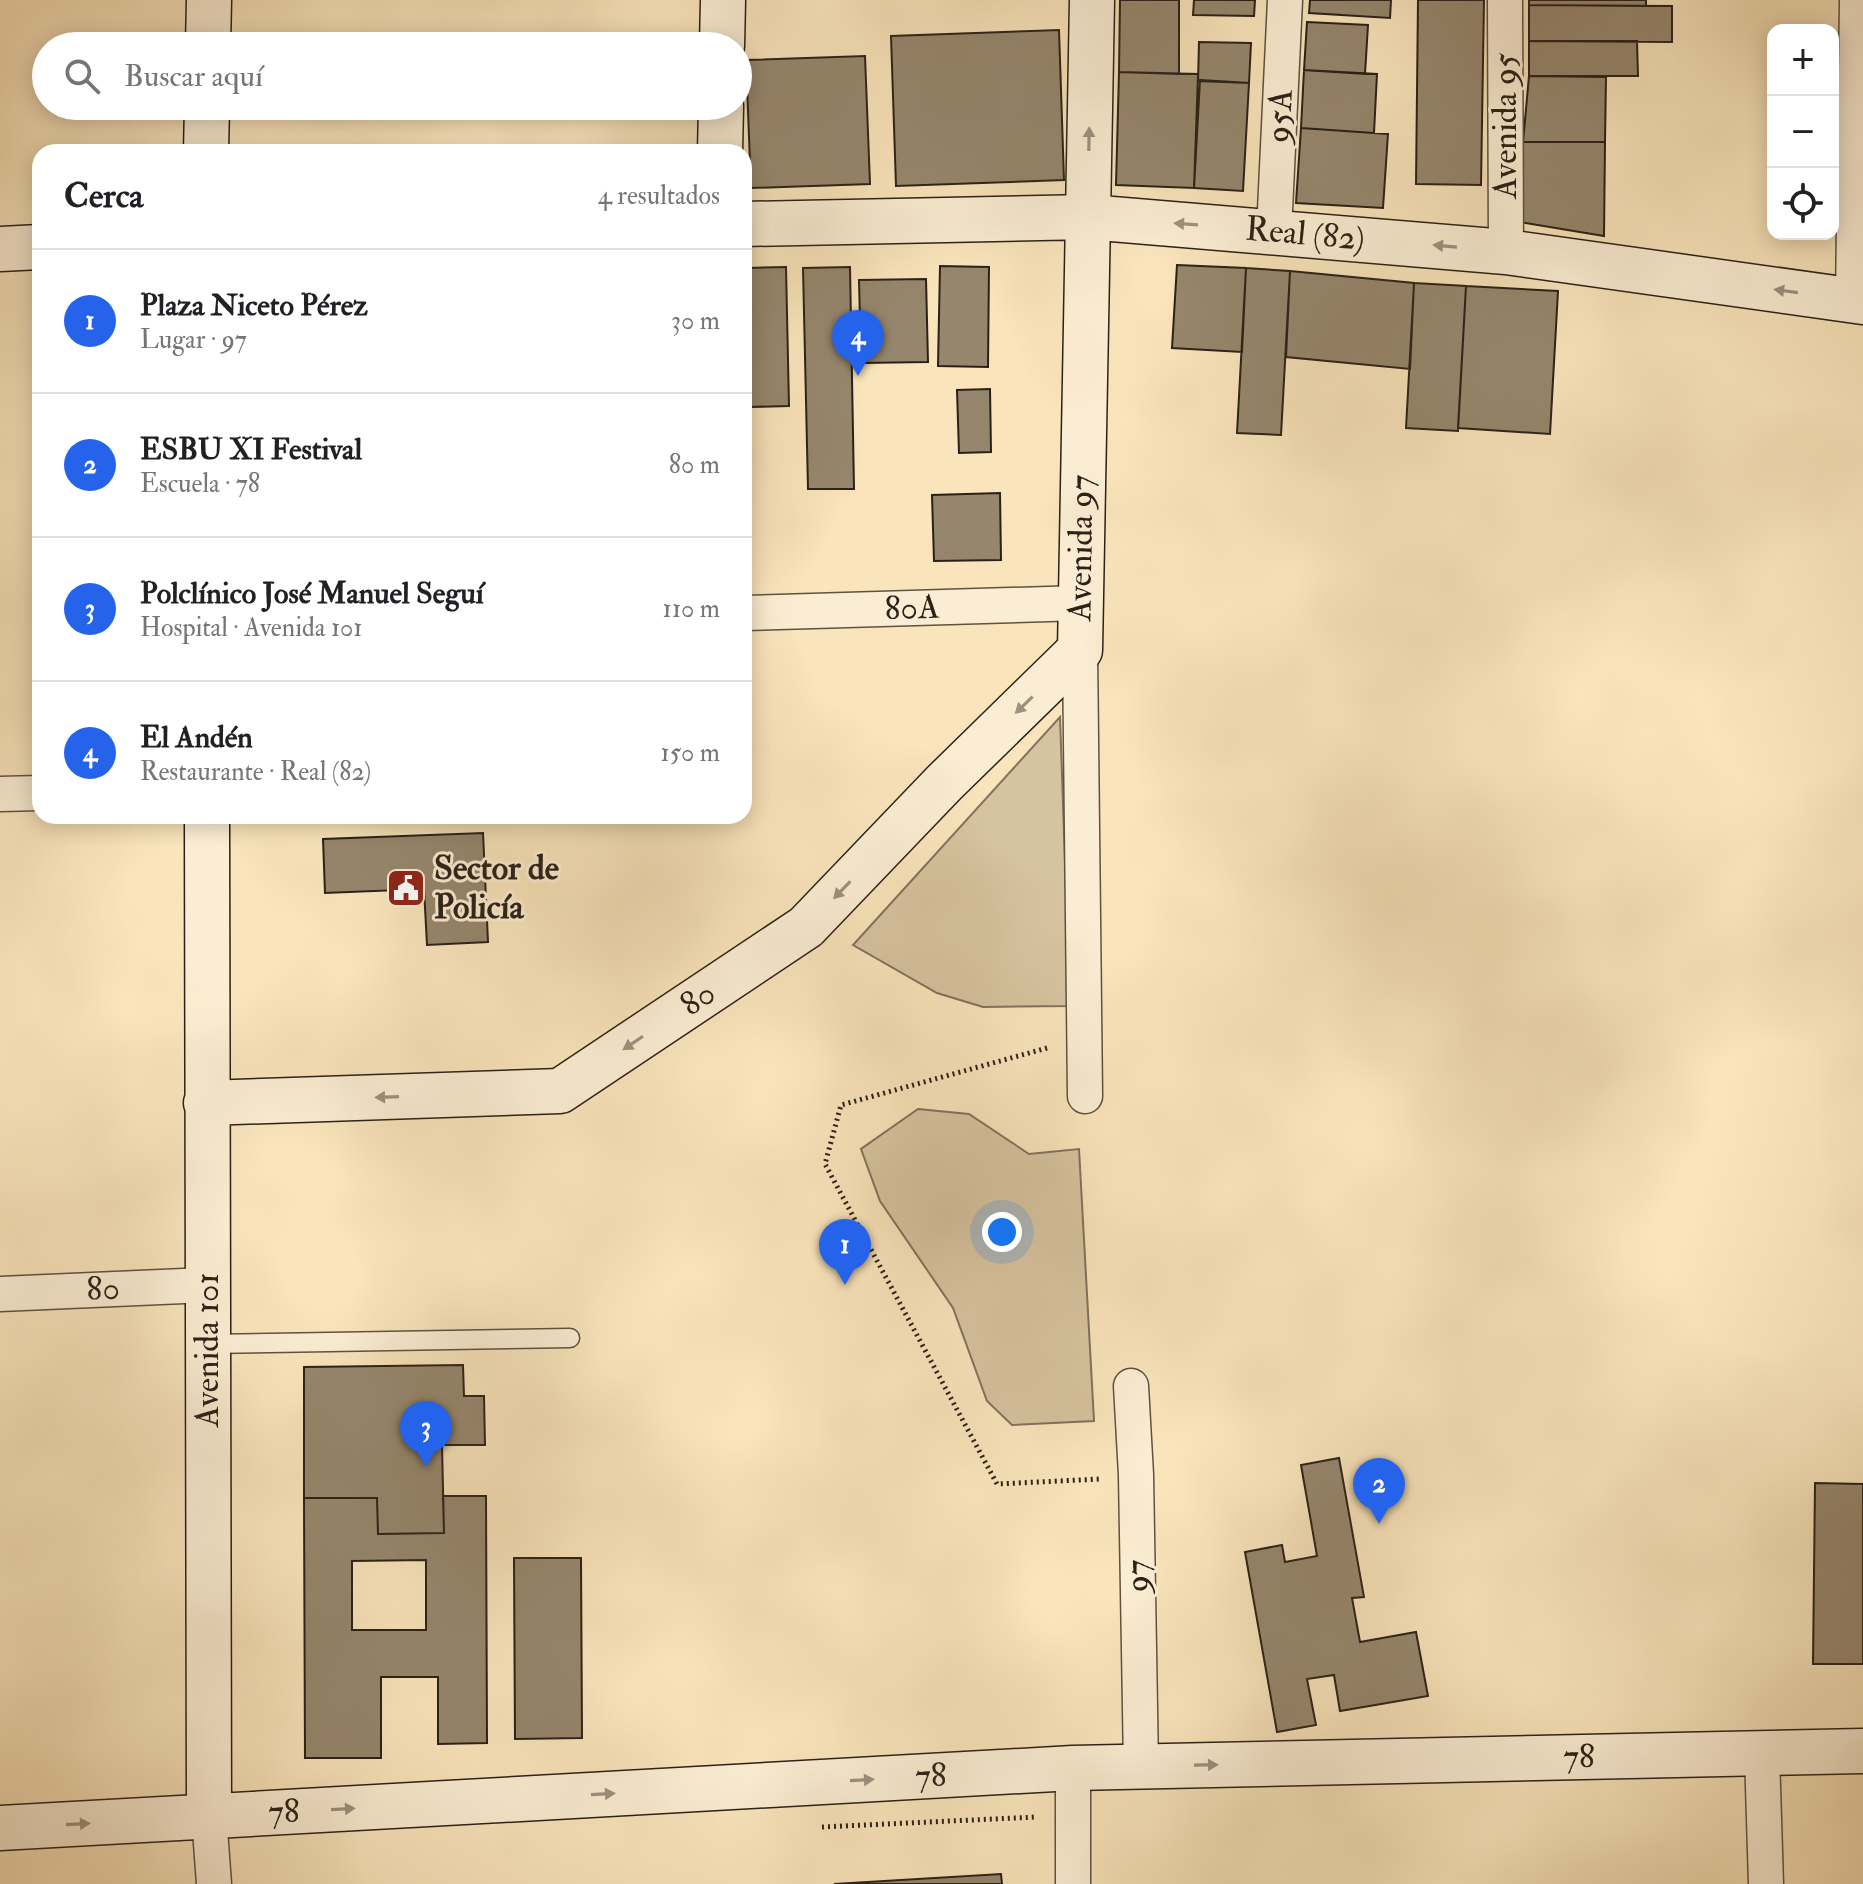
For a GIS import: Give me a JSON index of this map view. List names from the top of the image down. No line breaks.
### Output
{"streets":{"main road":["Real (82)","Avenida 97","80","Avenida 101","78"],"street":["95A","Avenida 95","80A","97"]},"crossings":[["95A","Real (82)"],["Avenida 95","Real (82)"],["Real (82)","Avenida 97"],["Avenida 97","80A"],["Avenida 97","80"],["80","Avenida 101"],["Avenida 101","78"],["97","78"]],"one_way":["Real (82)","80","78"],"places":{"public building":["Sector de Policía"]},"page":{"map_buttons":["+","−"],"search":"Buscar aquí","heading":["Cerca","4 resultados"],"list":[{"mark":"1","name":"Plaza Niceto Pérez","note":"Lugar · 97","value":"30 m"},{"mark":"2","name":"ESBU XI Festival","note":"Escuela · 78","value":"80 m"},{"mark":"3","name":"Polclínico José Manuel Seguí","note":"Hospital · Avenida 101","value":"110 m"},{"mark":"4","name":"El Andén","note":"Restaurante · Real (82)","value":"150 m"}],"pins":["4","1","3","2"]}}
